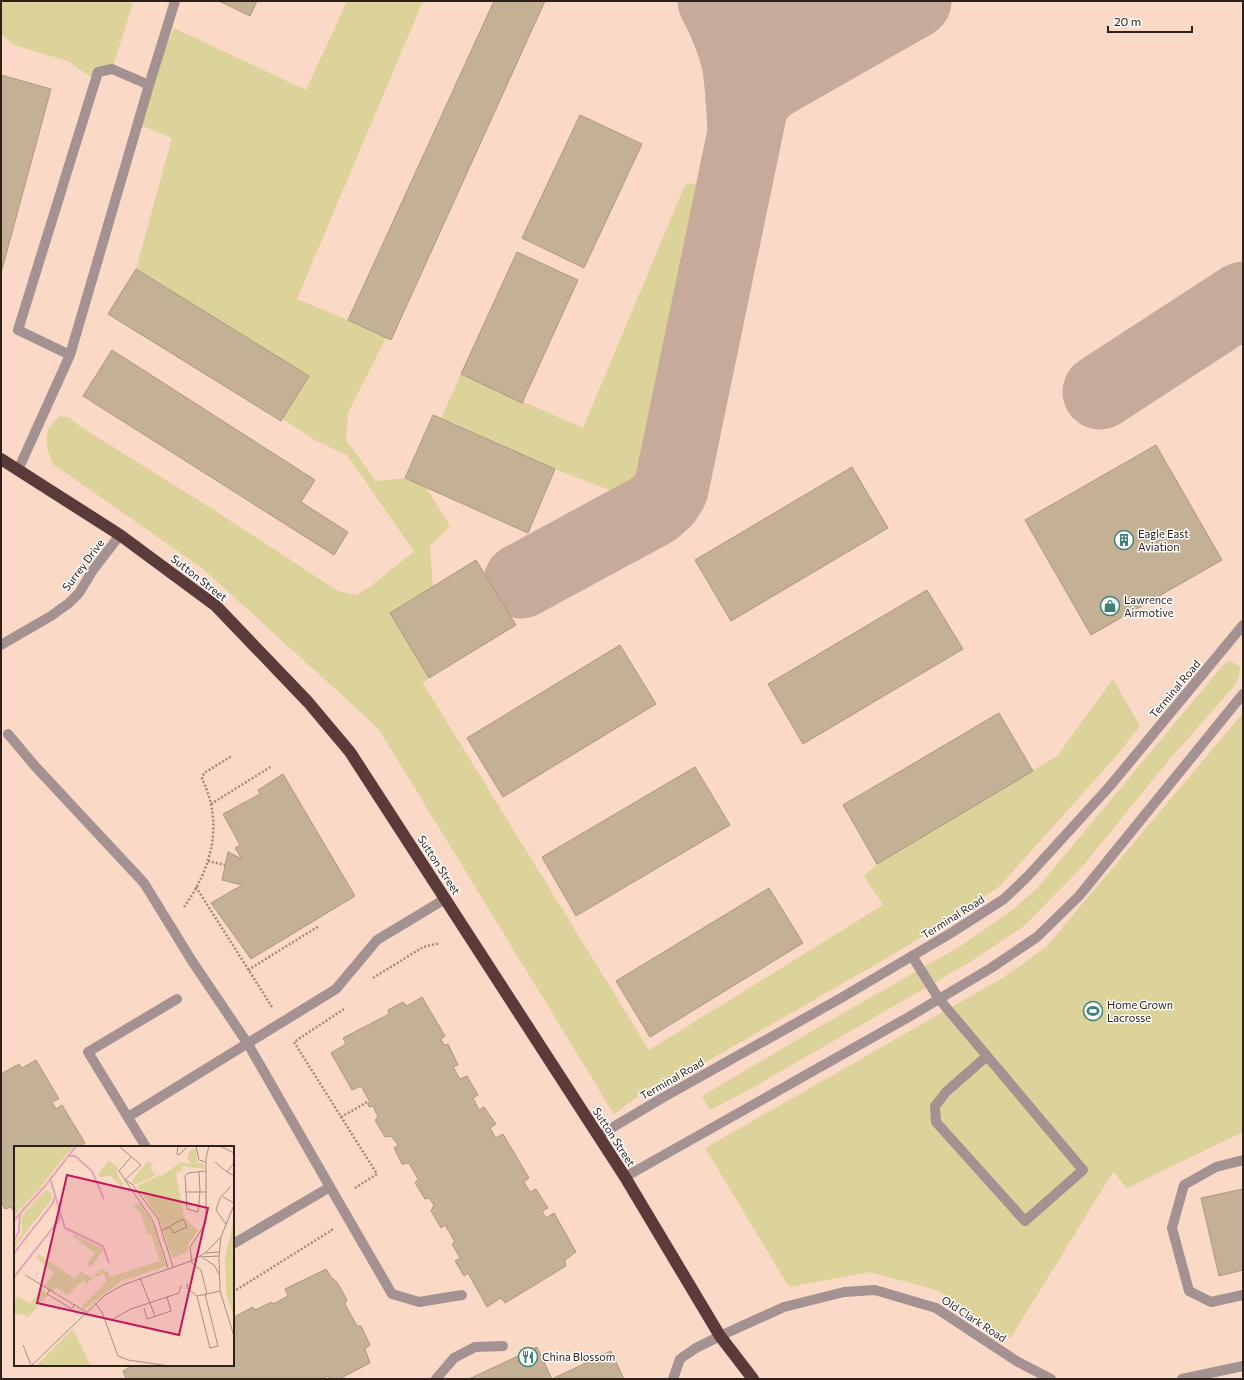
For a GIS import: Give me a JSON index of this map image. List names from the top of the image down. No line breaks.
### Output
{"streets":{"highway":["Sutton Street"],"street":["Surrey Drive","Terminal Road","Old Clark Road"]},"crossings":[["Surrey Drive","Sutton Street"],["Sutton Street","Terminal Road"],["Sutton Street","Old Clark Road"]],"places":{"building":["Eagle East Aviation"],"shop":["Lawrence Airmotive"],"sports":["Home Grown Lacrosse"],"restaurant":["China Blossom"]},"scale_bar":"20 m"}
